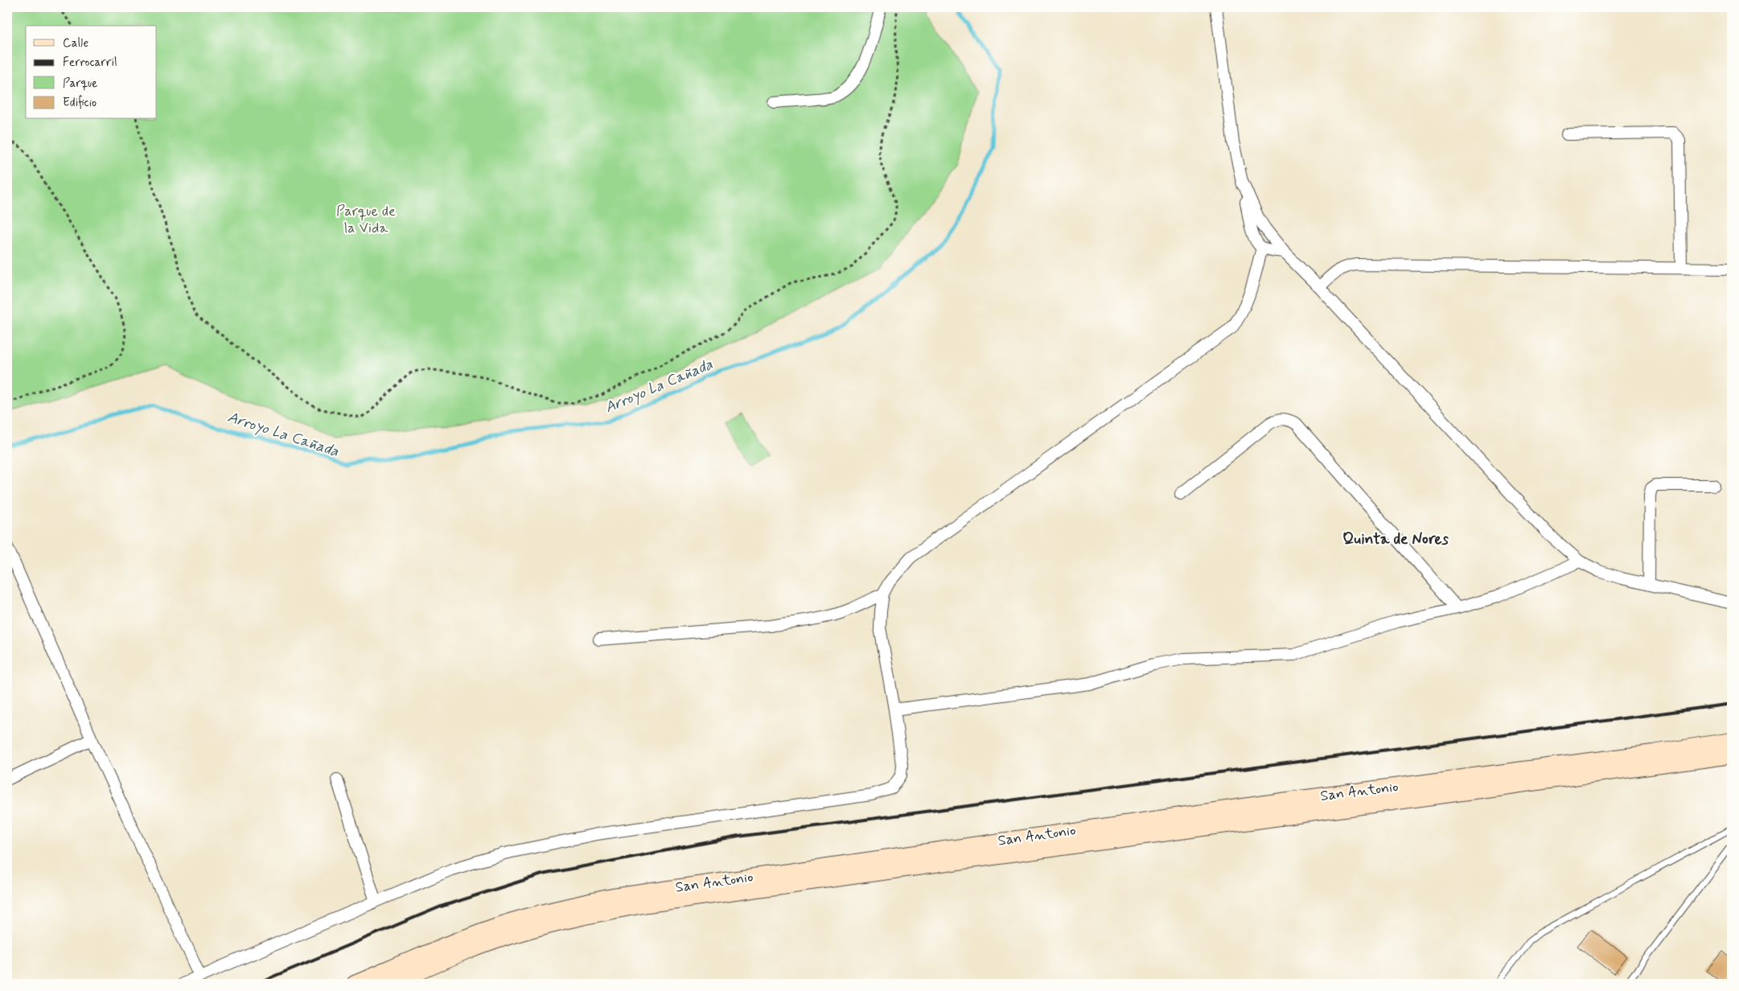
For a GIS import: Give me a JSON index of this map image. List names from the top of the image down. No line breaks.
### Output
{"streets":{"main road":["San Antonio"]},"districts":["Quinta de Nores"],"water":["Arroyo La Cañada"],"parks":["Parque de la Vida"],"legend":["Calle","Ferrocarril","Parque","Edificio"]}
